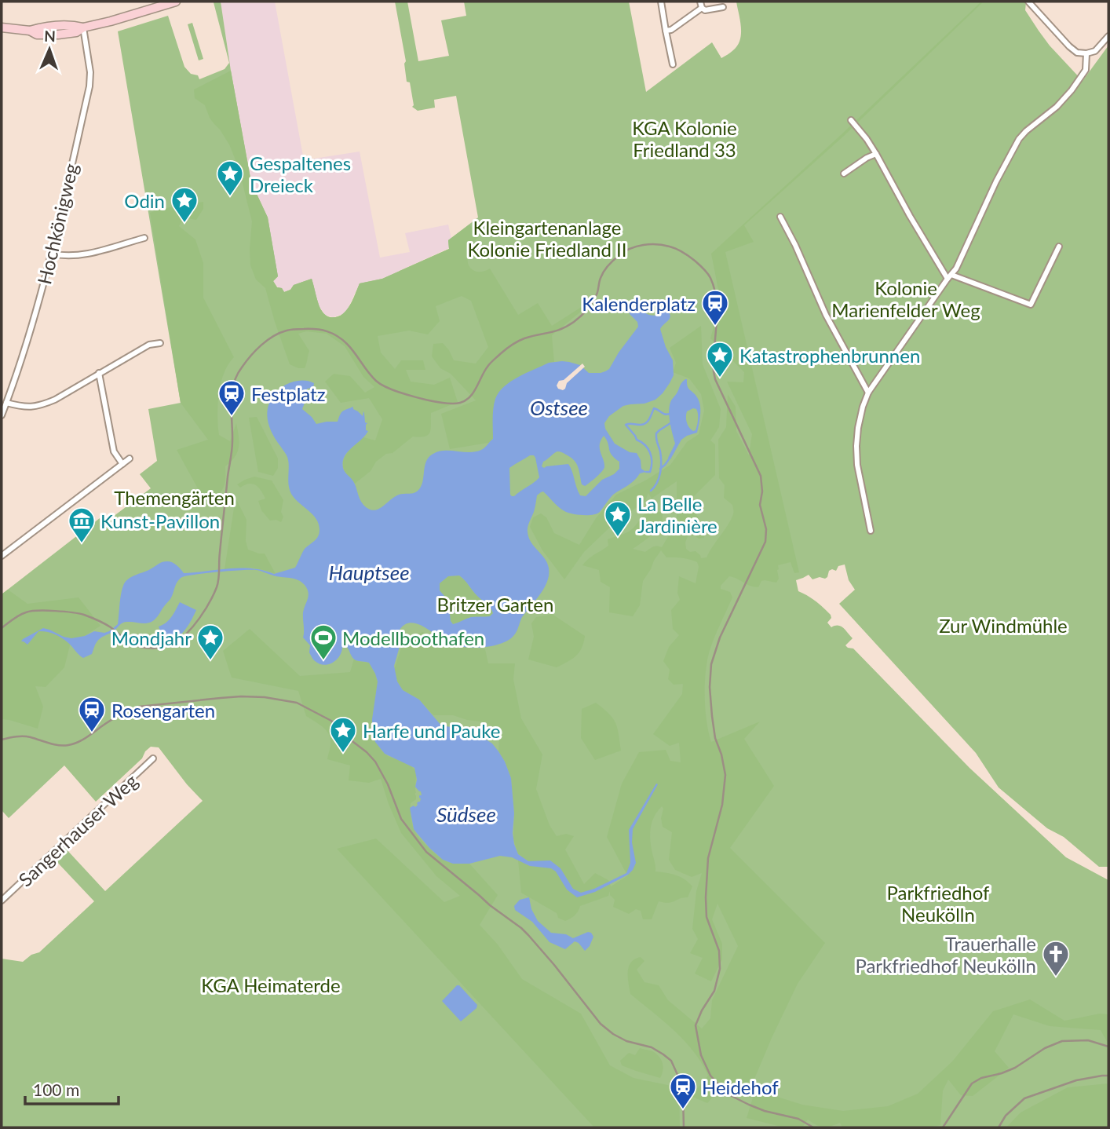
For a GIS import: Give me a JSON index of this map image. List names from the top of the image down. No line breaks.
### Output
{"streets":{"street":["Hochkönigweg","Sangerhauser Weg"]},"water":["Ostsee","Hauptsee","Südsee"],"parks":["KGA Kolonie Friedland 33","Kleingartenanlage Kolonie Friedland II","Kolonie Marienfelder Weg","Themengärten","Britzer Garten","Zur Windmühle","Parkfriedhof Neukölln","KGA Heimaterde"],"places":{"place":["Gespaltenes Dreieck","Odin","Katastrophenbrunnen","La Belle Jardinière","Mondjahr","Harfe und Pauke"],"station":["Kalenderplatz","Festplatz","Rosengarten","Heidehof"],"museum":["Kunst-Pavillon"],"sports":["Modellboothafen"],"church":["Trauerhalle Parkfriedhof Neukölln"]},"scale_bar":"100 m","north":"top"}
